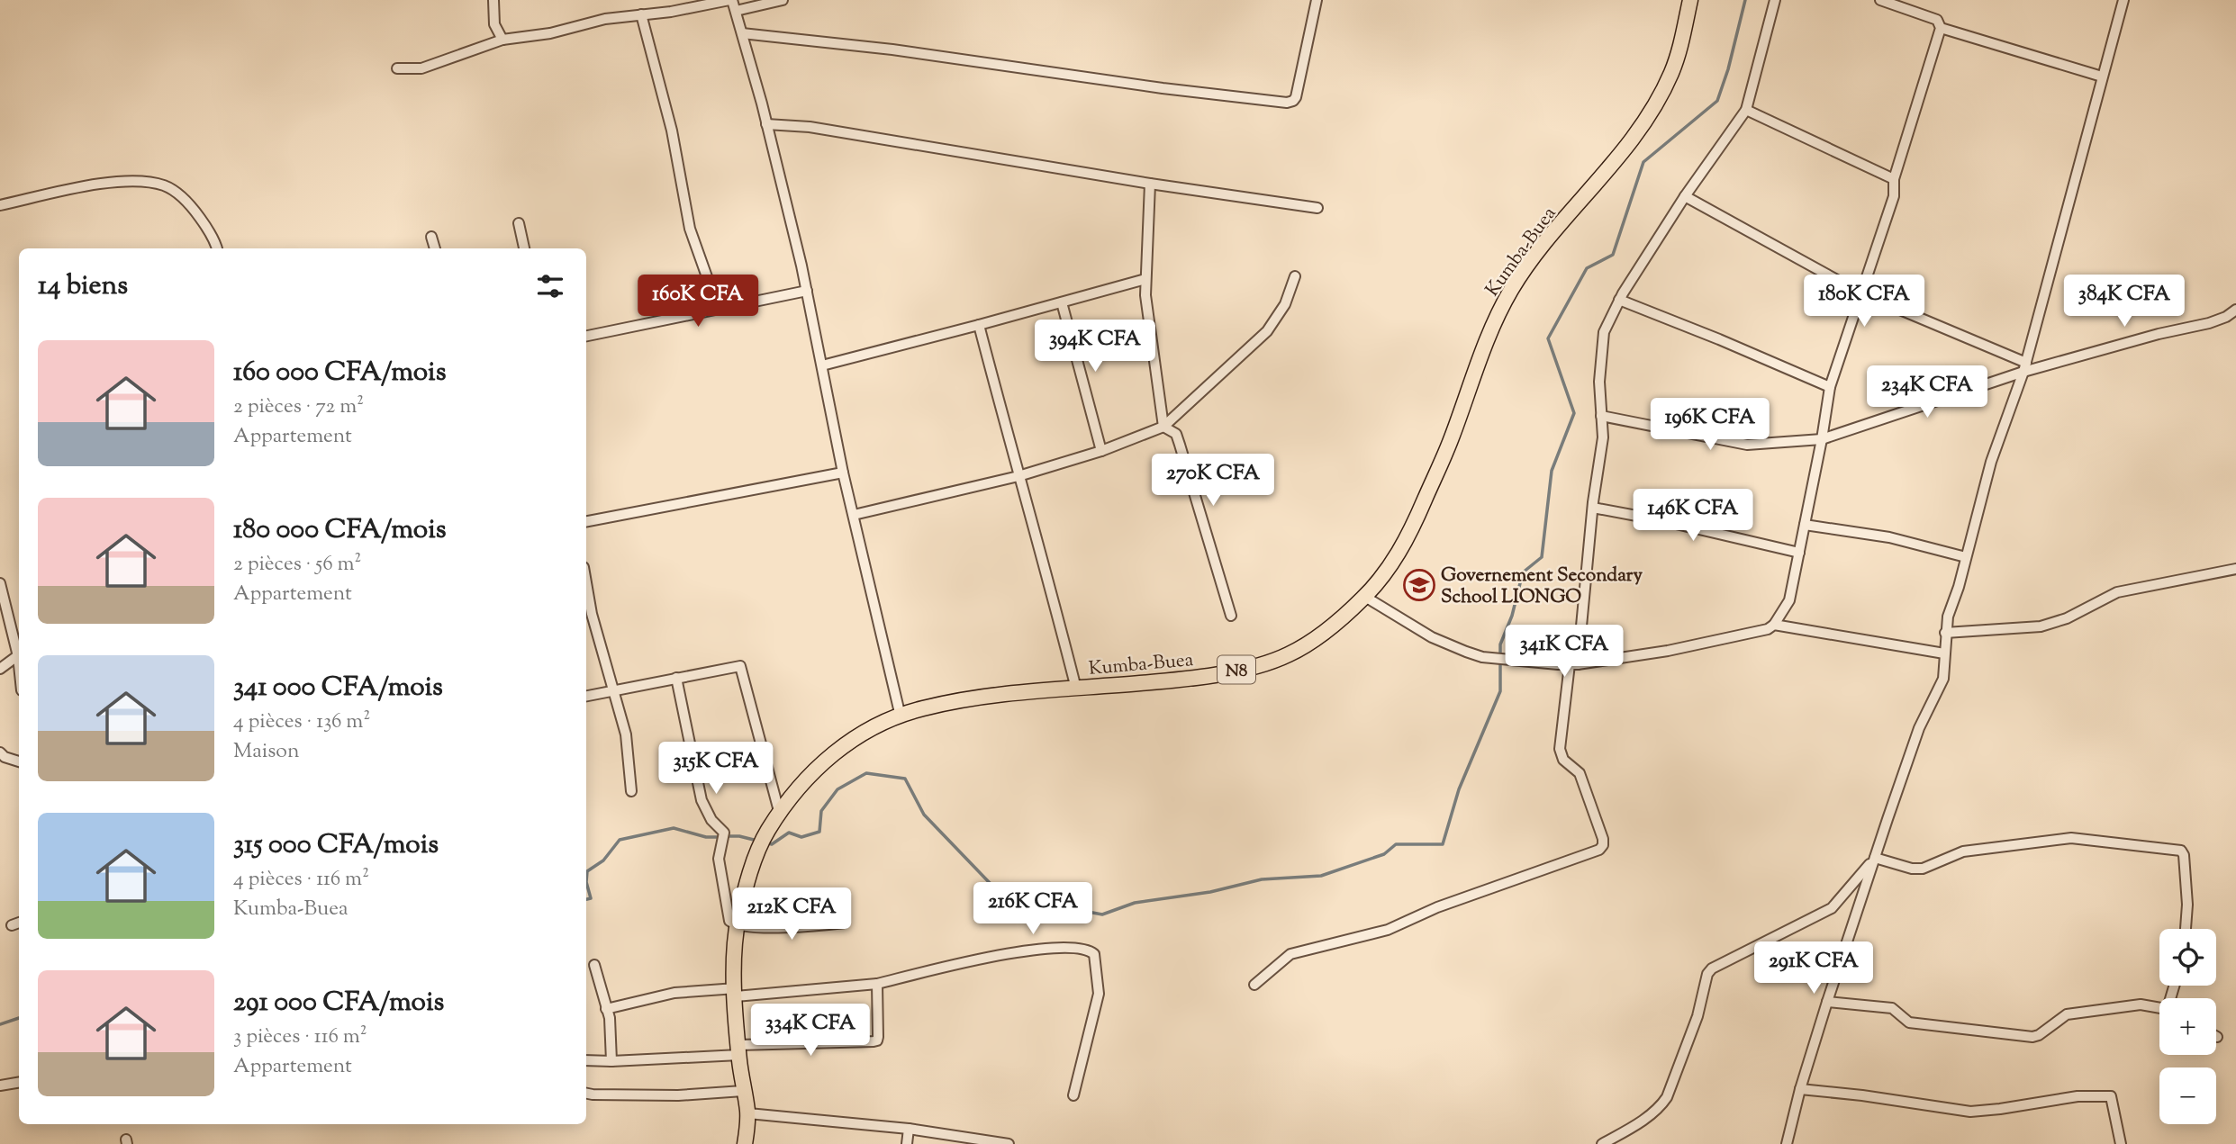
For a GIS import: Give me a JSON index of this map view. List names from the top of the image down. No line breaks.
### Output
{"streets":{"highway":["Kumba-Buea","N8"]},"places":{"school or university":["Governement Secondary School LIONGO"]},"page":{"heading":"14 biens","price":["160K CFA","180K CFA","384K CFA","394K CFA","234K CFA","196K CFA","270K CFA","146K CFA","341K CFA","315K CFA","216K CFA","212K CFA","291K CFA","334K CFA"],"list":[{"name":"160 000 CFA/mois","note":"2 pièces · 72 m² · Appartement"},{"name":"180 000 CFA/mois","note":"2 pièces · 56 m² · Appartement"},{"name":"341 000 CFA/mois","note":"4 pièces · 136 m² · Maison"},{"name":"315 000 CFA/mois","note":"4 pièces · 116 m² · Kumba-Buea"},{"name":"291 000 CFA/mois","note":"3 pièces · 116 m² · Appartement"}],"map_buttons":["+","−"]}}
